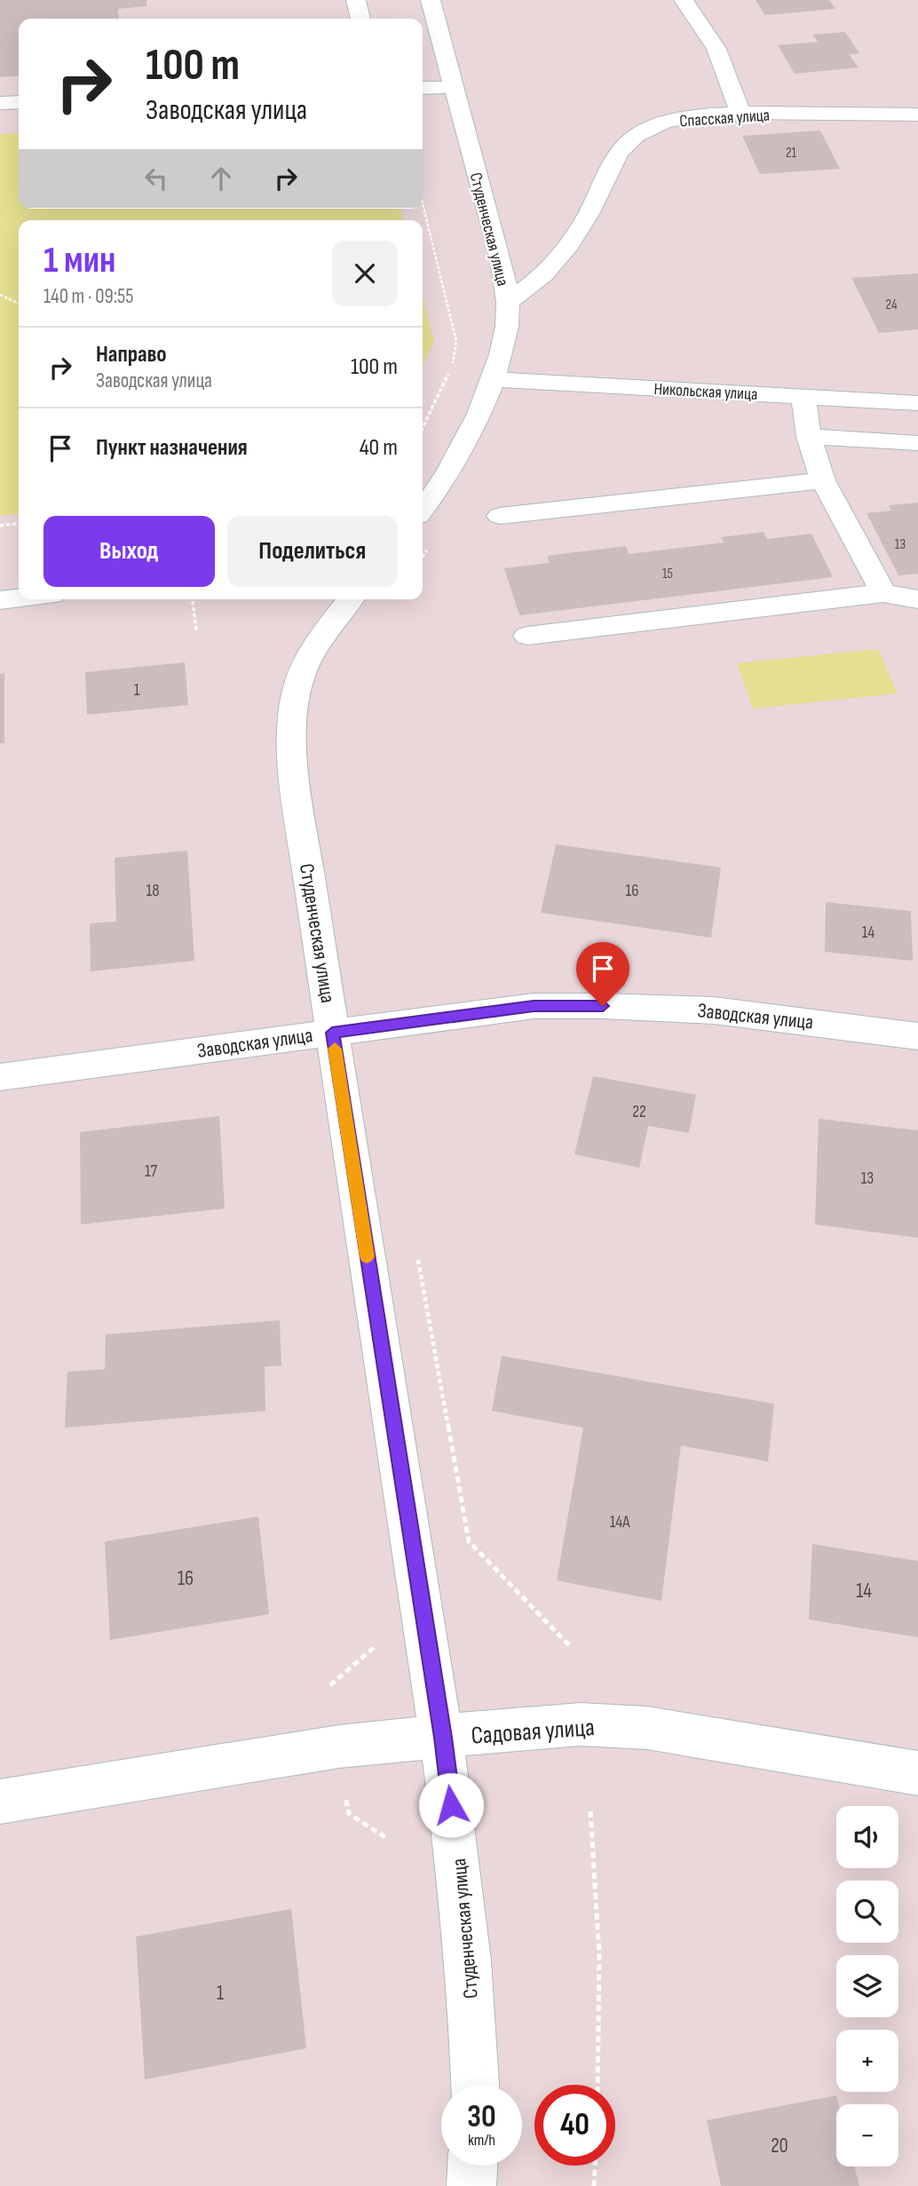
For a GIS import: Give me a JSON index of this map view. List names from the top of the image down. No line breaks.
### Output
{"streets":{"street":["Спасская улица","Студенческая улица","Никольская улица","Заводская улица","Садовая улица"]},"crossings":[["Спасская улица","Студенческая улица"],["Студенческая улица","Никольская улица"],["Студенческая улица","Заводская улица"],["Студенческая улица","Садовая улица"]],"house_numbers":["21","24","13","15","1","18","16","14","22","17","13","14А","16","14","1","20"],"page":{"turn":["100 m","Заводская улица"],"heading":["1 мин","140 m · 09:55"],"list":[{"name":"Направо","note":"Заводская улица","value":"100 m"},{"name":"Пункт назначения","value":"40 m"}],"buttons":["Выход","Поделиться"],"map_buttons":["+","−"],"speed":"30 km/h","limit":"40"}}
